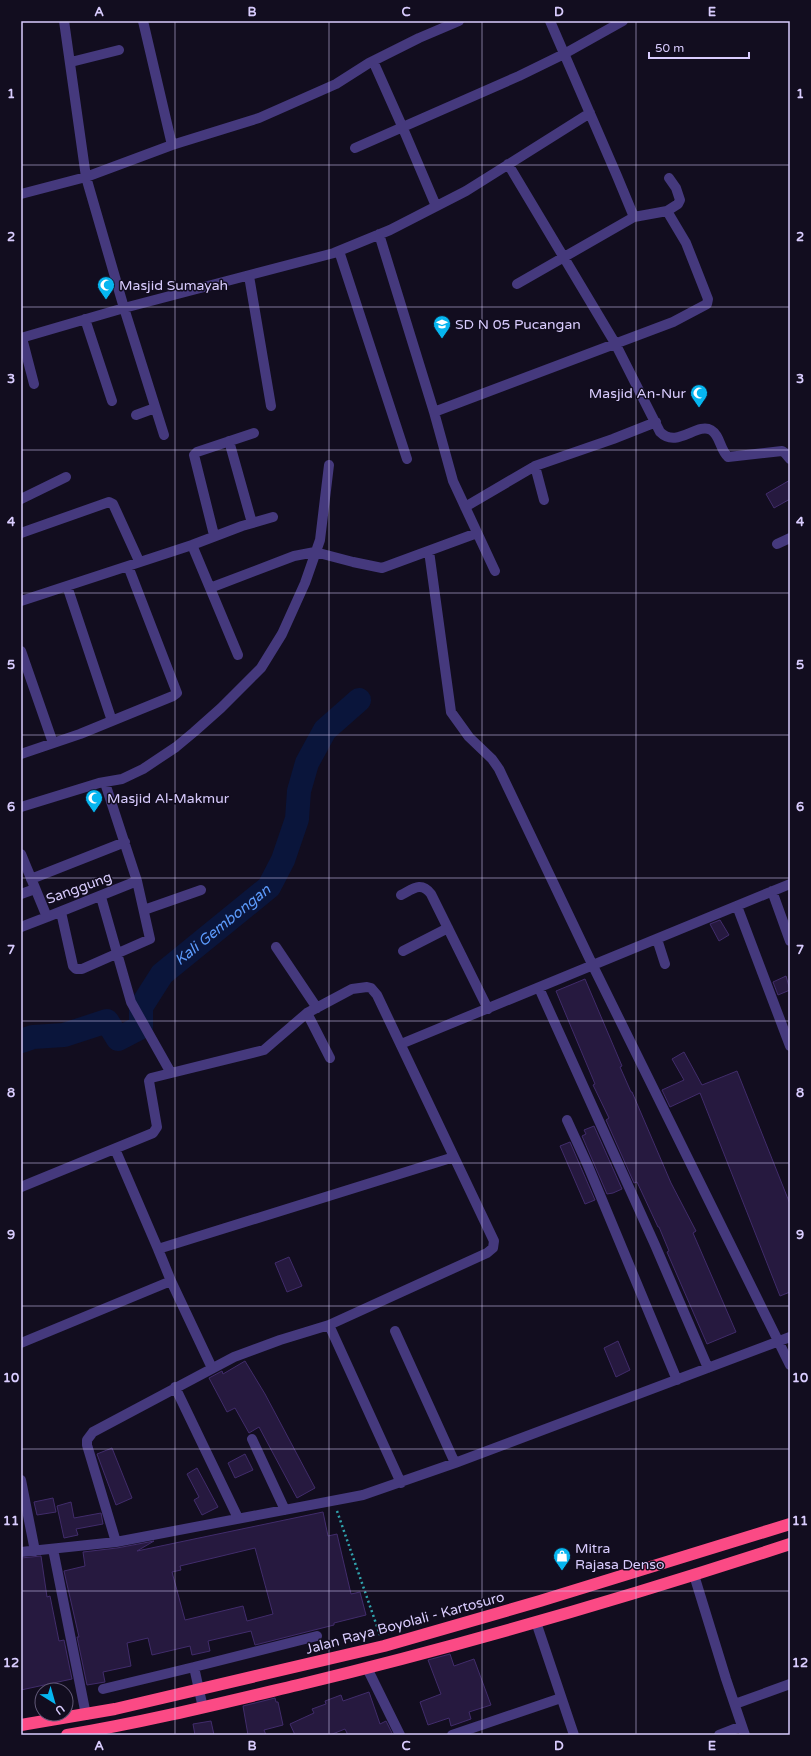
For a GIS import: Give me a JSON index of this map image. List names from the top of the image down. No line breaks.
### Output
{"streets":{"highway":["Jalan Raya Boyolali - Kartosuro"],"street":["Sanggung"]},"water":["Kali Gembongan"],"places":{"mosque":["Masjid Sumayah","Masjid An-Nur","Masjid Al-Makmur"],"school or university":["SD N 05 Pucangan"],"shop":["Mitra Rajasa Denso"]},"scale_bar":"50 m","north":"bottom right","grid":{"columns":["A","B","C","D","E"],"rows":["1","2","3","4","5","6","7","8","9","10","11","12"]}}
